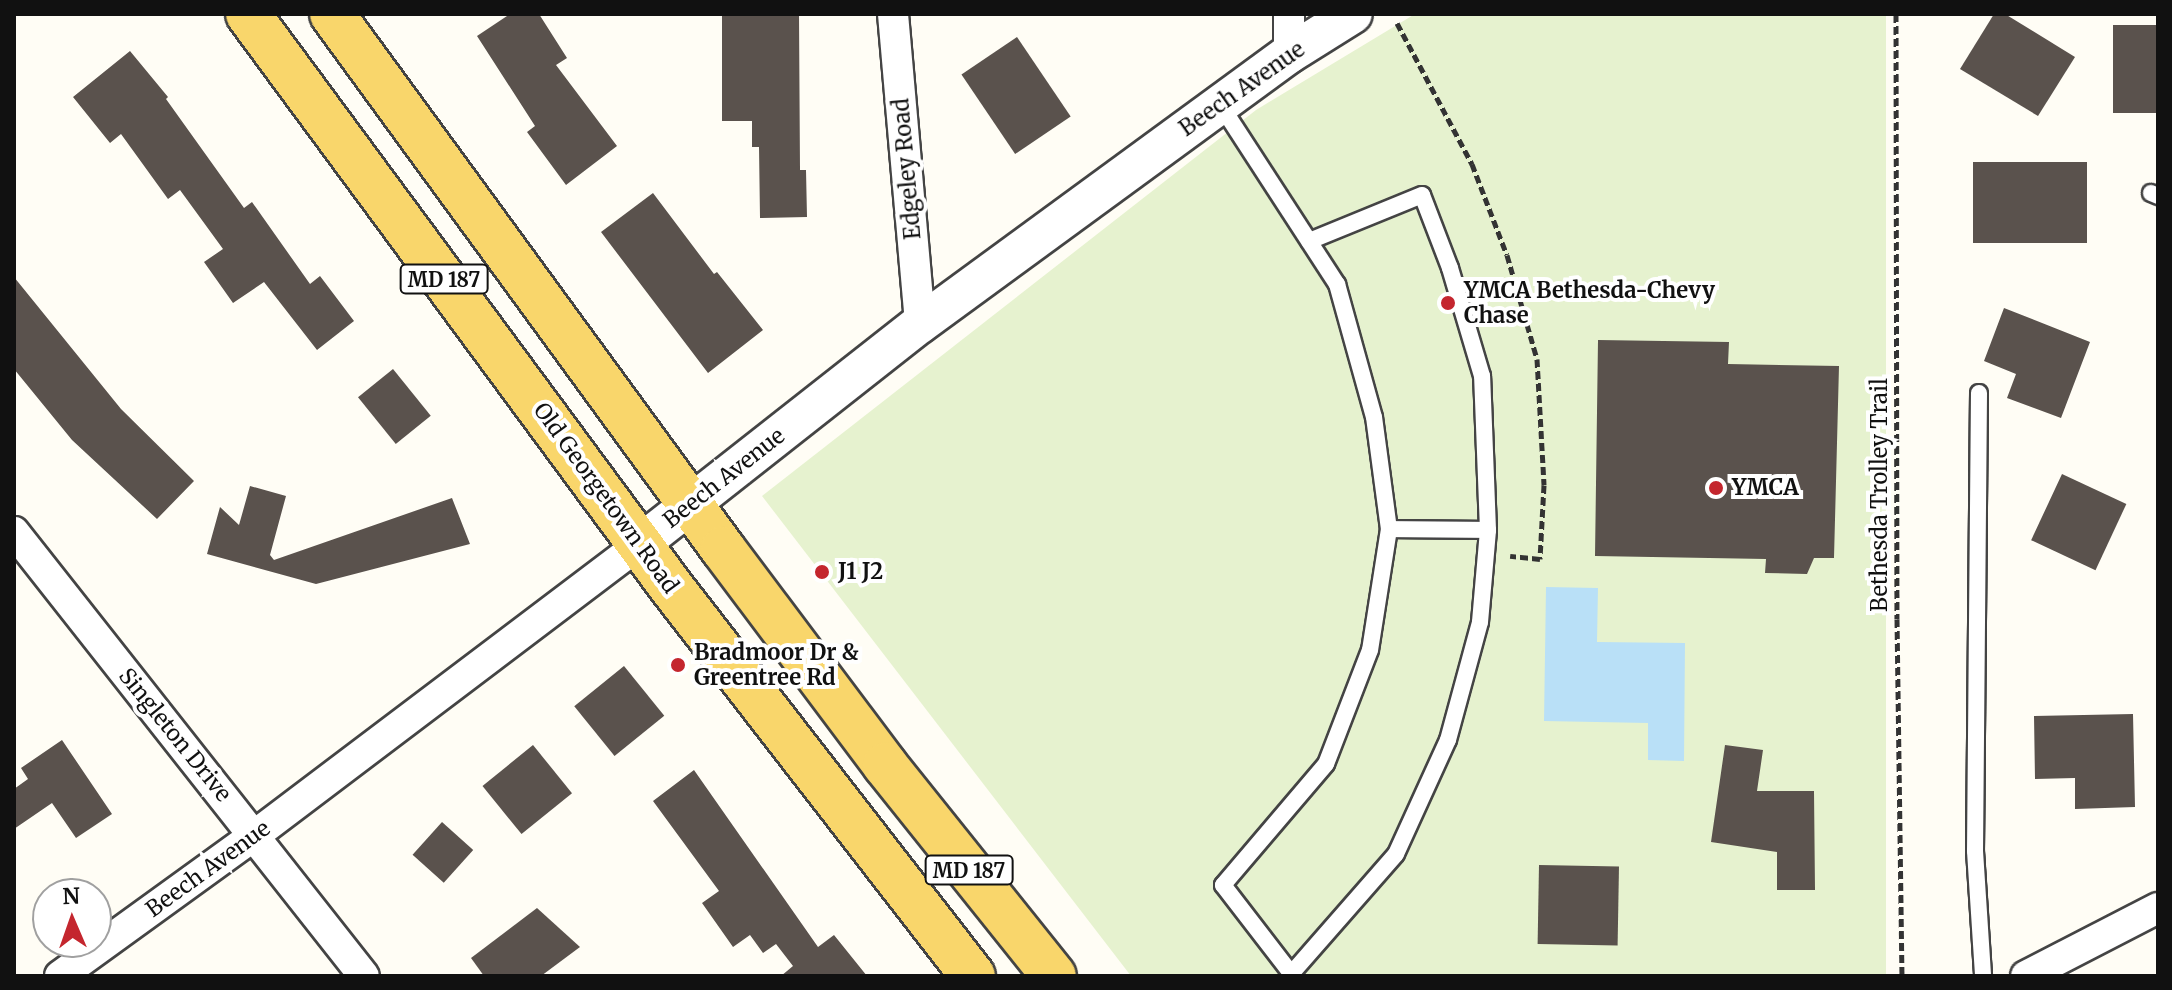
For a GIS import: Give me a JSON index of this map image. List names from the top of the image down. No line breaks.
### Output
{"streets":{"main road":["MD 187","Old Georgetown Road"],"street":["Beech Avenue","Edgeley Road","Singleton Drive"],"path":["Bethesda Trolley Trail"]},"crossings":[["Beech Avenue","Edgeley Road"],["Beech Avenue","MD 187"],["Beech Avenue","Old Georgetown Road"],["Beech Avenue","Singleton Drive"]],"places":["YMCA Bethesda-Chevy Chase","YMCA","J1 J2","Bradmoor Dr & Greentree Rd"],"north":"top"}
